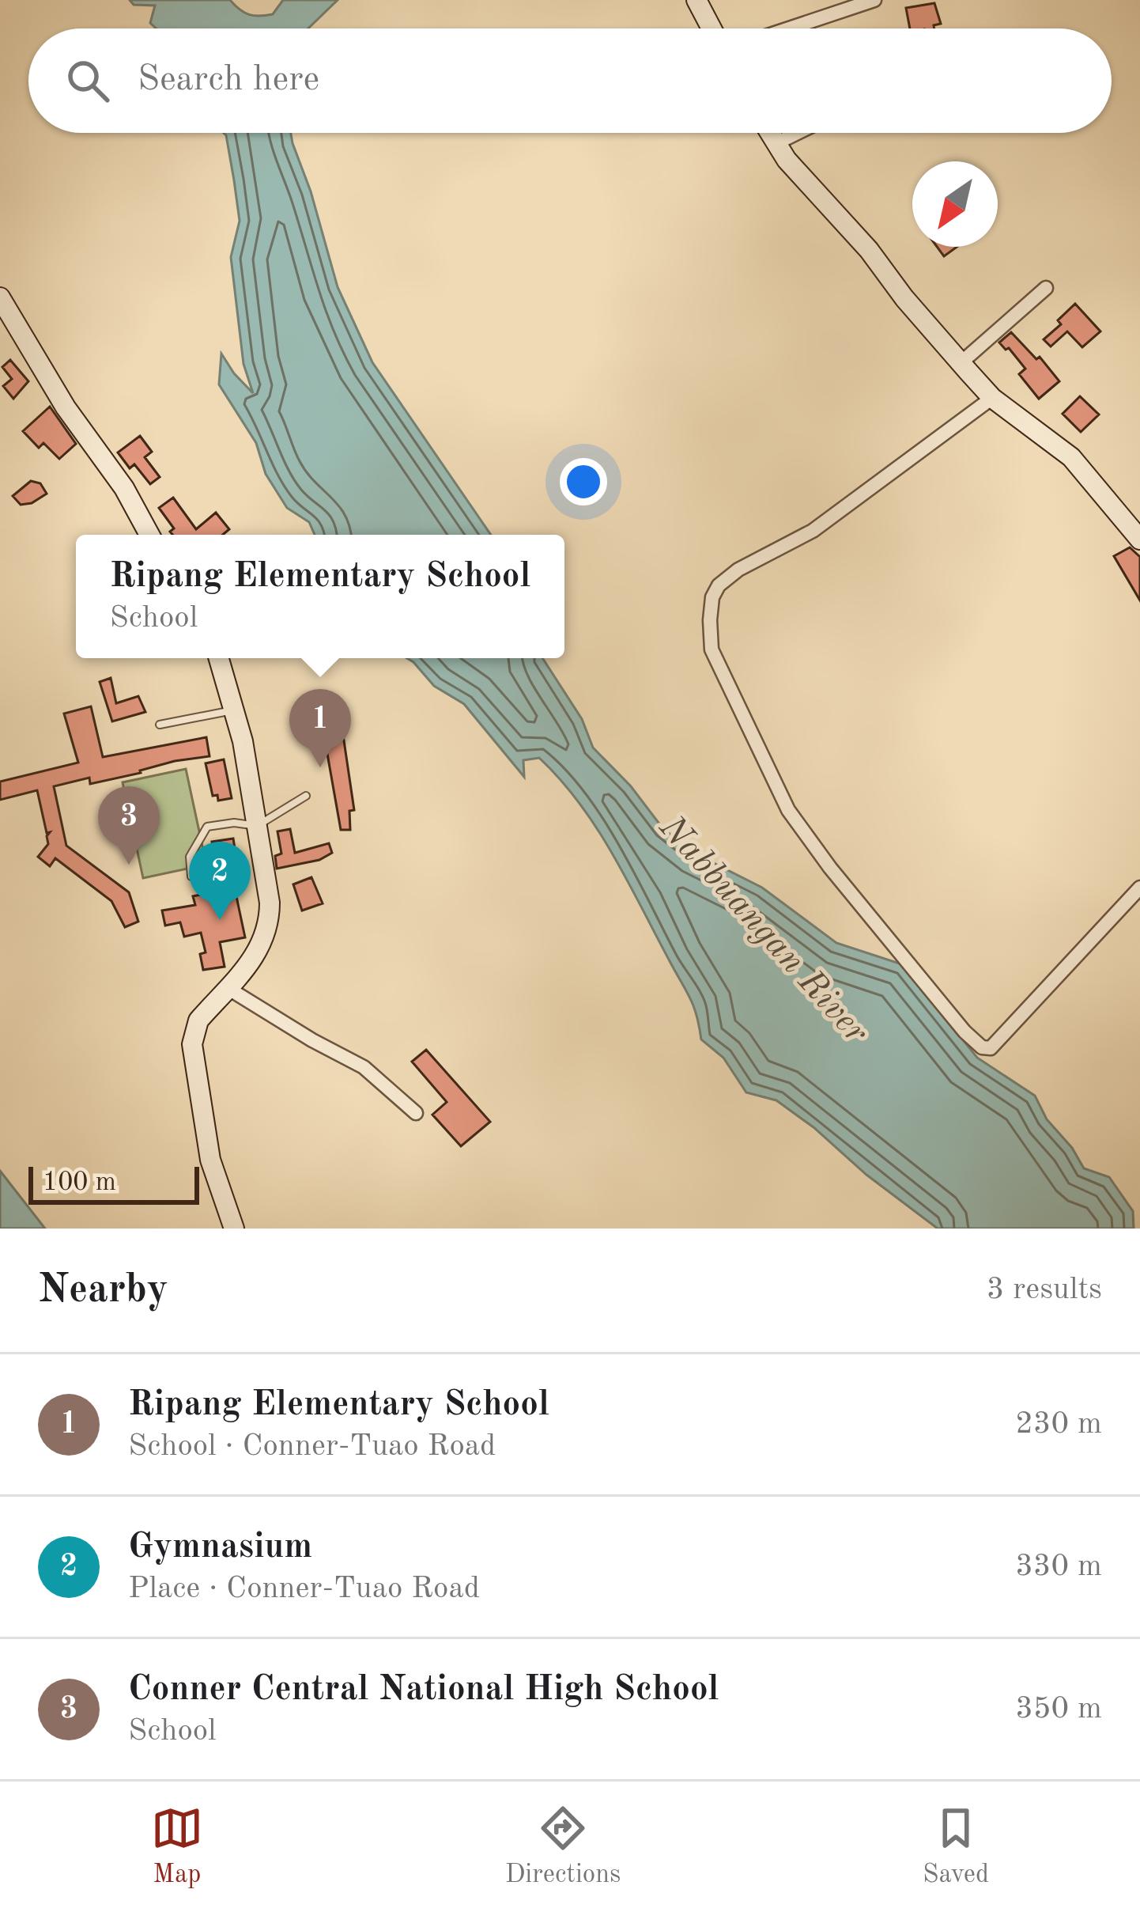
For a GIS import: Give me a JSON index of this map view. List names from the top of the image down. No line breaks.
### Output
{"water":["Nabbuangan River"],"scale_bar":"100 m","north":"bottom left","page":{"search":"Search here","popup":["Ripang Elementary School","School"],"pins":["1","3","2"],"scale":"100 m","heading":["Nearby","3 results"],"list":[{"mark":"1","name":"Ripang Elementary School","note":"School · Conner-Tuao Road","value":"230 m"},{"mark":"2","name":"Gymnasium","note":"Place · Conner-Tuao Road","value":"330 m"},{"mark":"3","name":"Conner Central National High School","note":"School","value":"350 m"}],"nav":["Map","Directions","Saved"]}}
